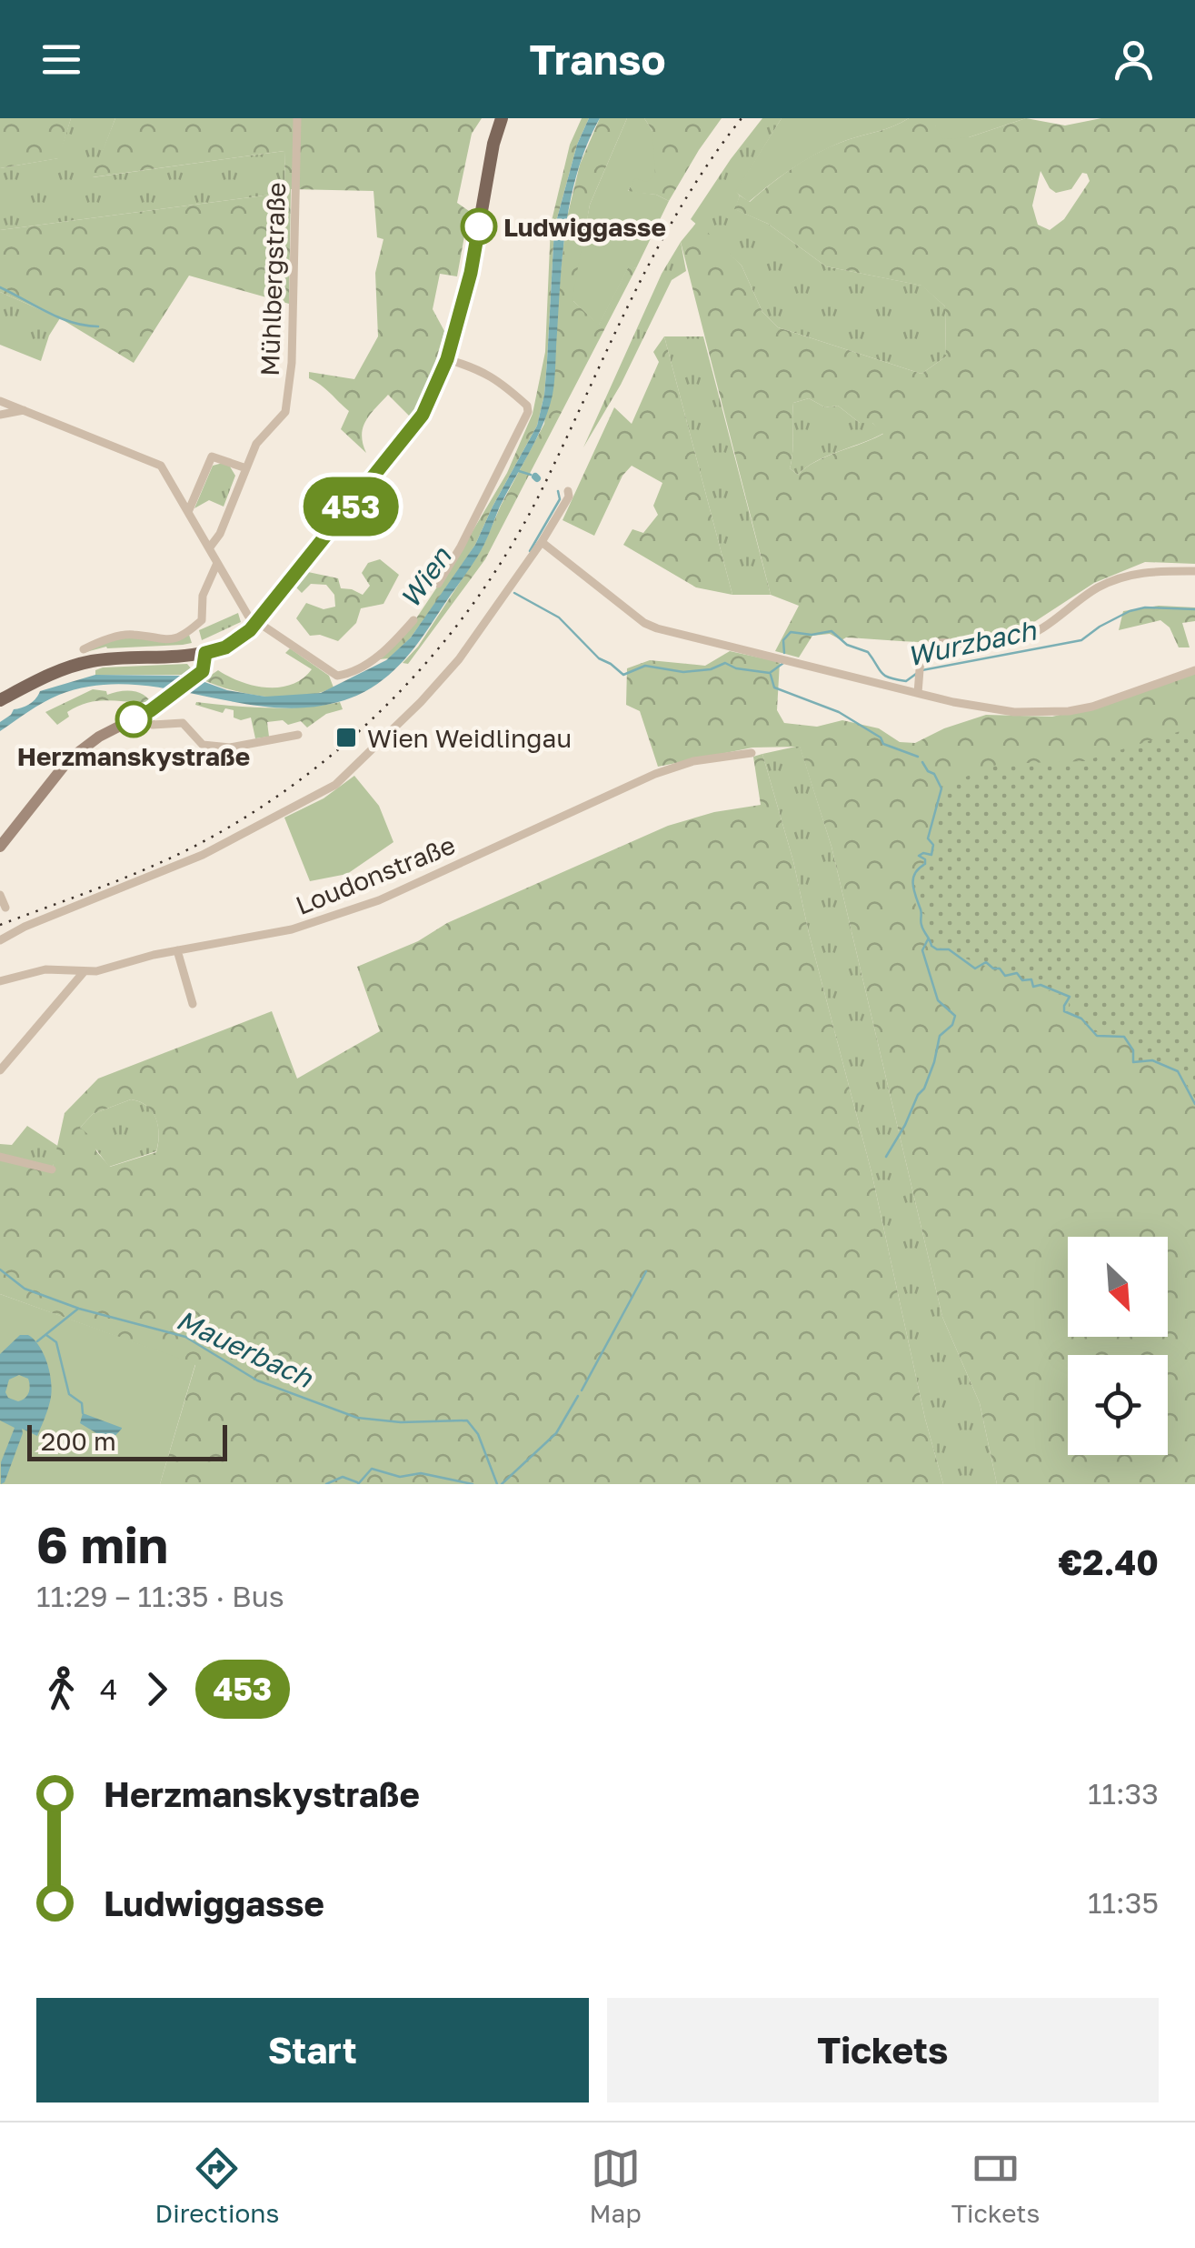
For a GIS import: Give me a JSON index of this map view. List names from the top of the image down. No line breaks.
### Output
{"streets":{"street":["Mühlbergstraße","Loudonstraße"]},"water":["Wien","Wurzbach","Mauerbach"],"places":{"other":["Ludwiggasse","Herzmanskystraße"],"transit":["Wien Weidlingau"]},"lines":["bus line 453"],"scale_bar":"200 m","north":"bottom right","page":{"header":"Transo","on_map":"453","scale":"200 m","heading":["6 min","11:29 – 11:35 · Bus","€2.40"],"legs":["4","453"],"list":[{"name":"Herzmanskystraße","value":"11:33"},{"name":"Ludwiggasse","value":"11:35"}],"buttons":["Start","Tickets"],"tabs":["Directions","Map","Tickets"]}}
